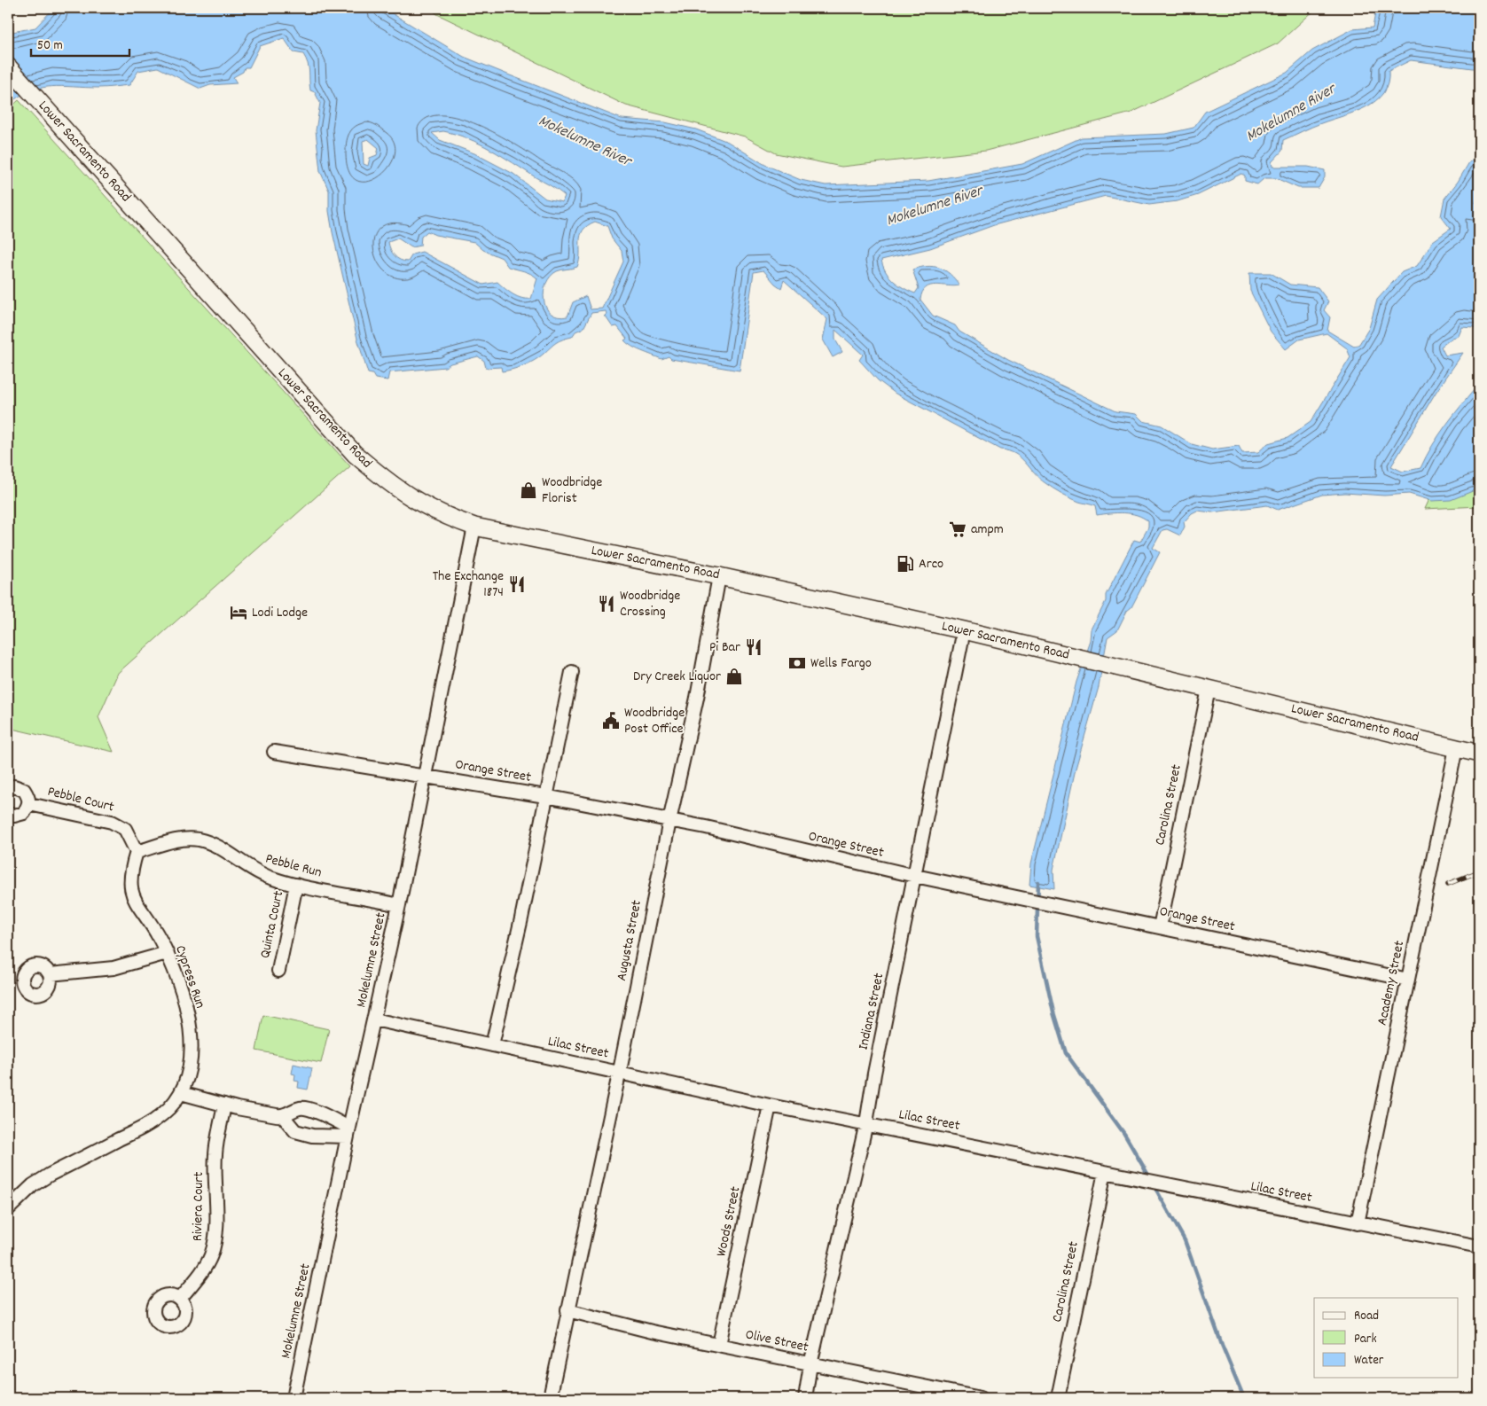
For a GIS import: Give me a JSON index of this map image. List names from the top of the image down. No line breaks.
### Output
{"streets":{"main road":["Lower Sacramento Road"],"street":["Orange Street","Pebble Court","Carolina Street","Pebble Run","Quinta Court","Augusta Street","Mokelumne Street","Cypress Run","Academy Street","Indiana Street","Lilac Street","Riviera Court","Woods Street","Olive Street"]},"crossings":[["Lower Sacramento Road","Carolina Street"],["Lower Sacramento Road","Augusta Street"],["Lower Sacramento Road","Mokelumne Street"],["Lower Sacramento Road","Academy Street"],["Lower Sacramento Road","Indiana Street"],["Orange Street","Carolina Street"],["Orange Street","Augusta Street"],["Orange Street","Mokelumne Street"],["Orange Street","Academy Street"],["Orange Street","Indiana Street"],["Pebble Court","Pebble Run"],["Pebble Court","Cypress Run"],["Carolina Street","Lilac Street"],["Pebble Run","Quinta Court"],["Pebble Run","Mokelumne Street"],["Pebble Run","Cypress Run"],["Augusta Street","Lilac Street"],["Augusta Street","Olive Street"],["Mokelumne Street","Lilac Street"],["Academy Street","Lilac Street"],["Indiana Street","Lilac Street"],["Indiana Street","Olive Street"],["Lilac Street","Woods Street"],["Woods Street","Olive Street"]],"water":["Mokelumne River"],"places":{"shop":["Woodbridge Florist","Dry Creek Liquor"],"supermarket":["ampm"],"fuel station":["Arco"],"restaurant":["The Exchange 1874","Woodbridge Crossing","Pi Bar"],"hotel":["Lodi Lodge"],"bank":["Wells Fargo"],"public building":["Woodbridge Post Office"]},"legend":["Road","Park","Water"],"scale_bar":"50 m"}
